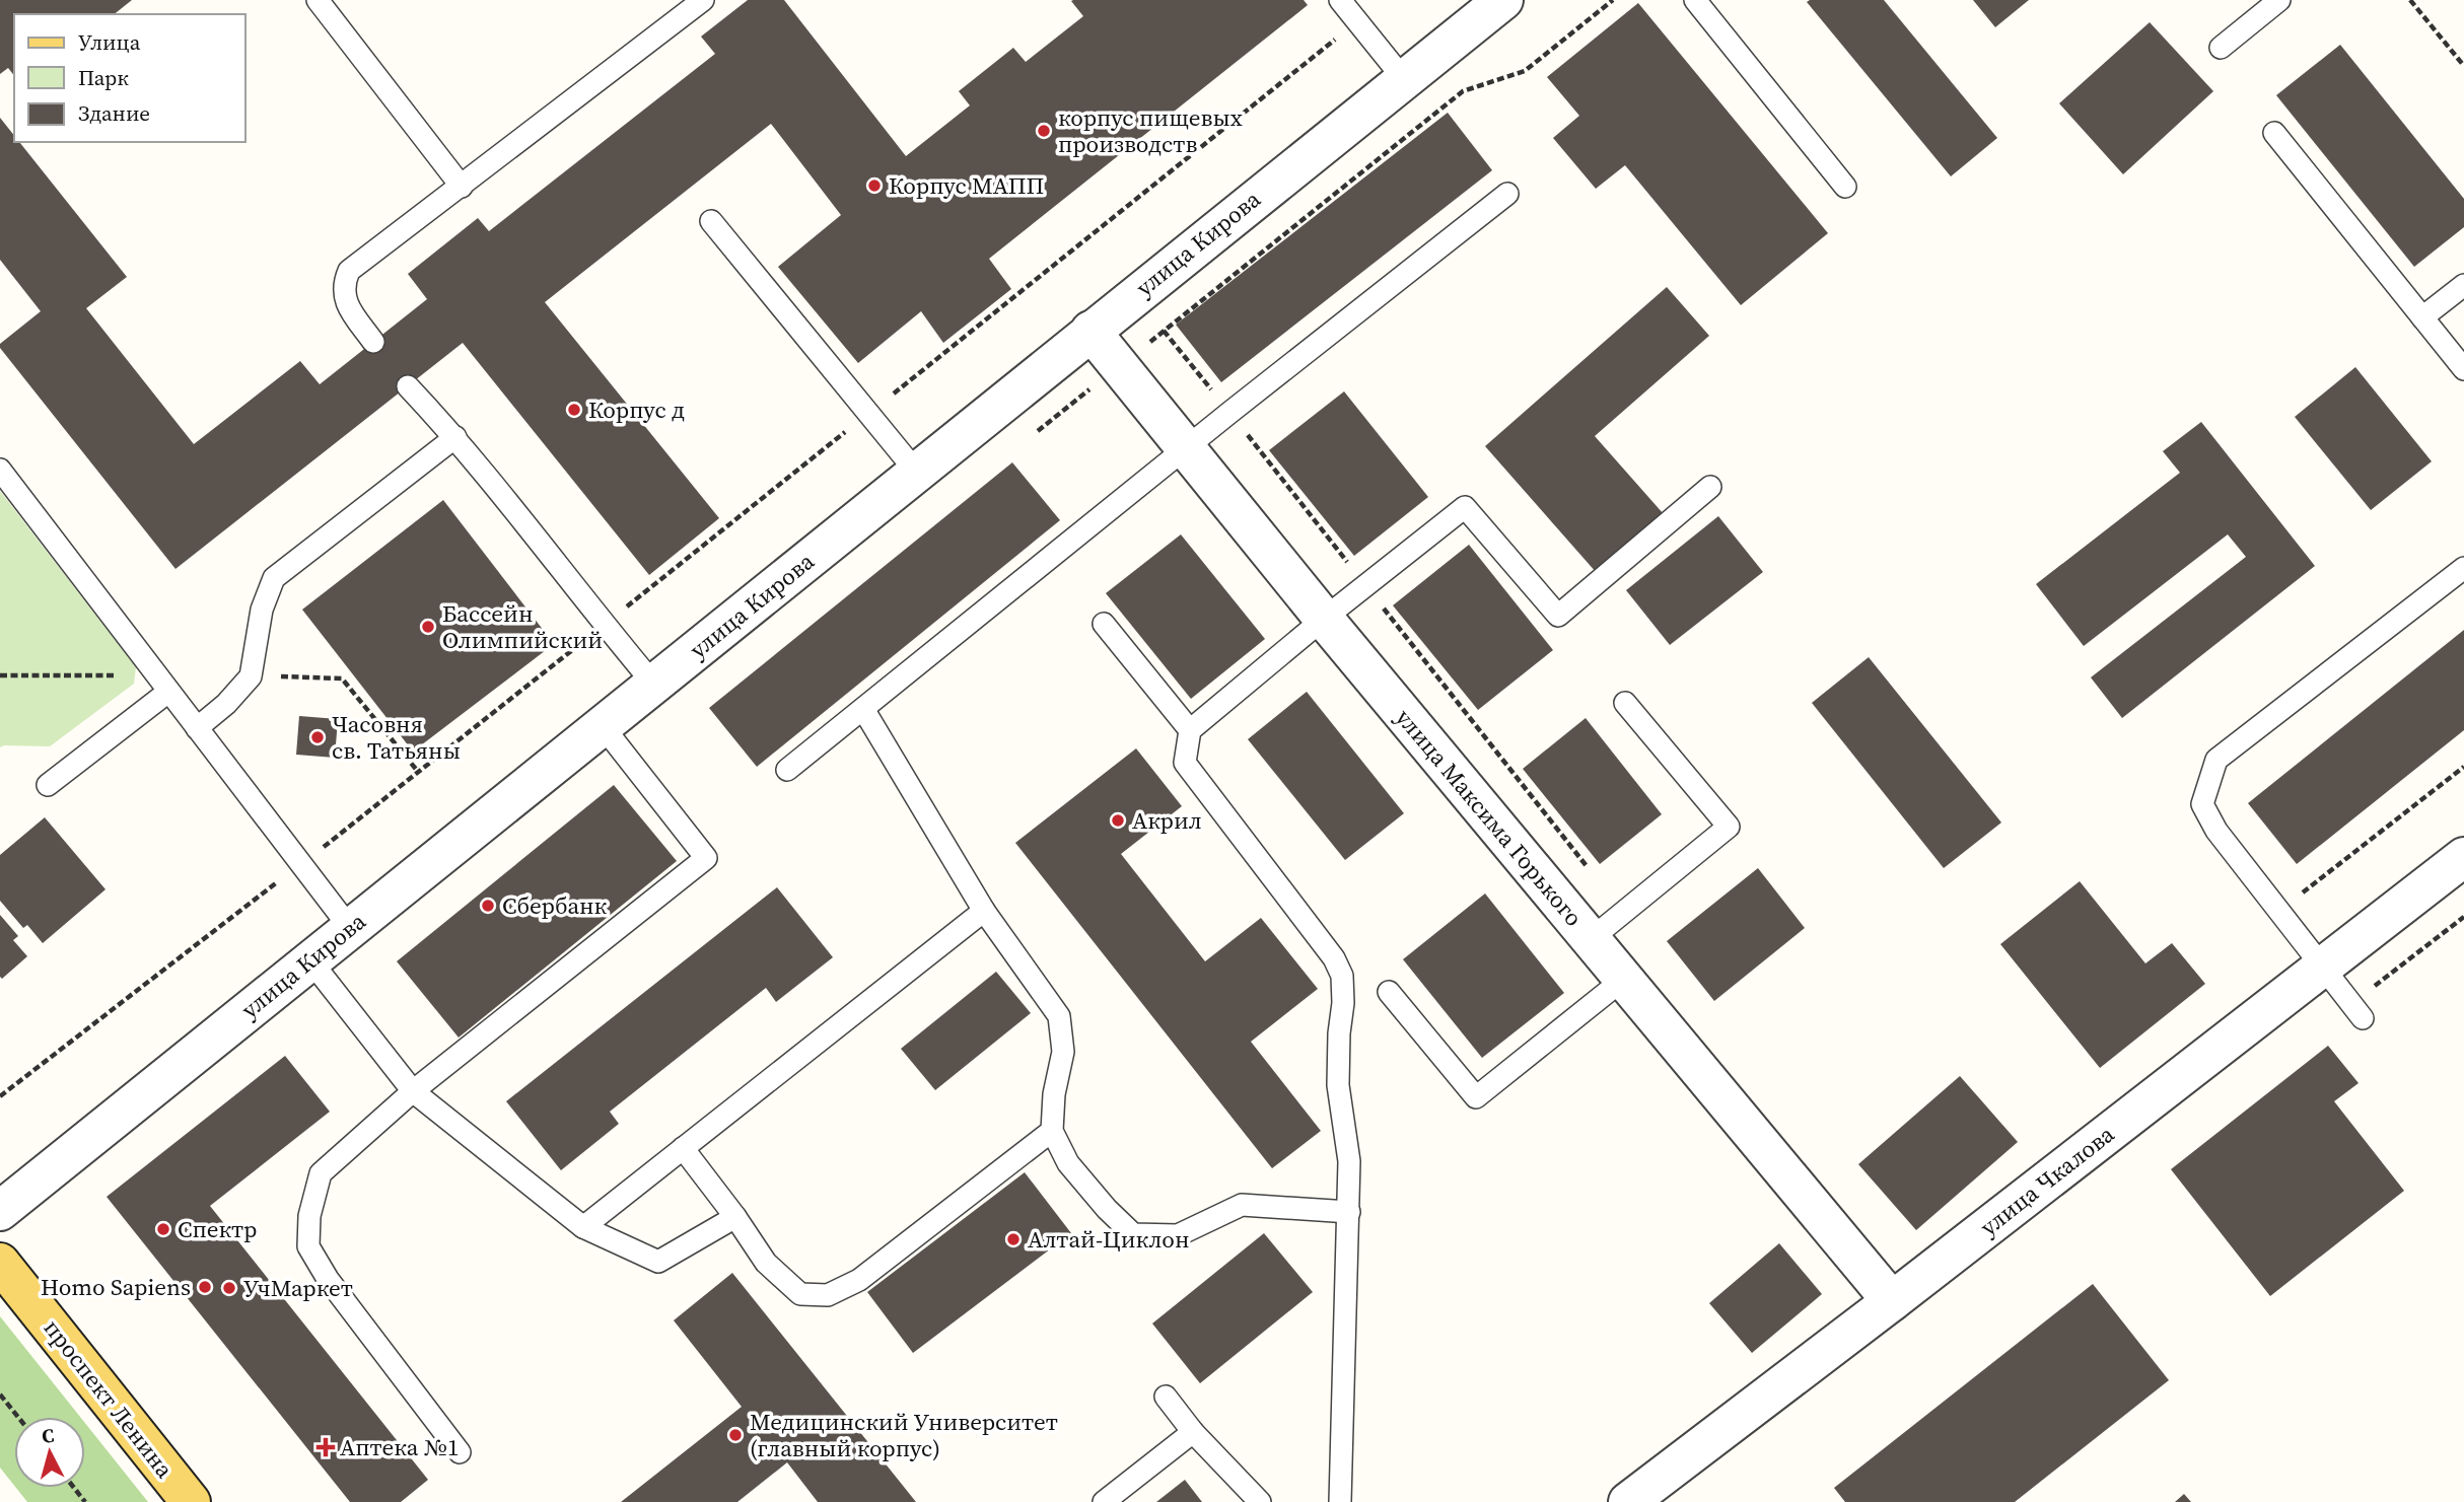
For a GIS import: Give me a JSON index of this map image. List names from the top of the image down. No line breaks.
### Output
{"streets":{"main road":["проспект Ленина"],"street":["улица Кирова","улица Максима Горького","улица Чкалова"]},"crossings":[["улица Кирова","улица Максима Горького"],["улица Максима Горького","улица Чкалова"]],"places":{"other":["корпус пищевых производств","Корпус МАПП","Корпус д","Бассейн Олимпийский","Часовня св. Татьяны","Акрил","Сбербанк","Спектр","Алтай-Циклон","Homo Sapiens","УчМаркет","Медицинский Университет (главный корпус)"],"health":["Аптека №1"]},"legend":["Улица","Парк","Здание"],"north":"top"}
